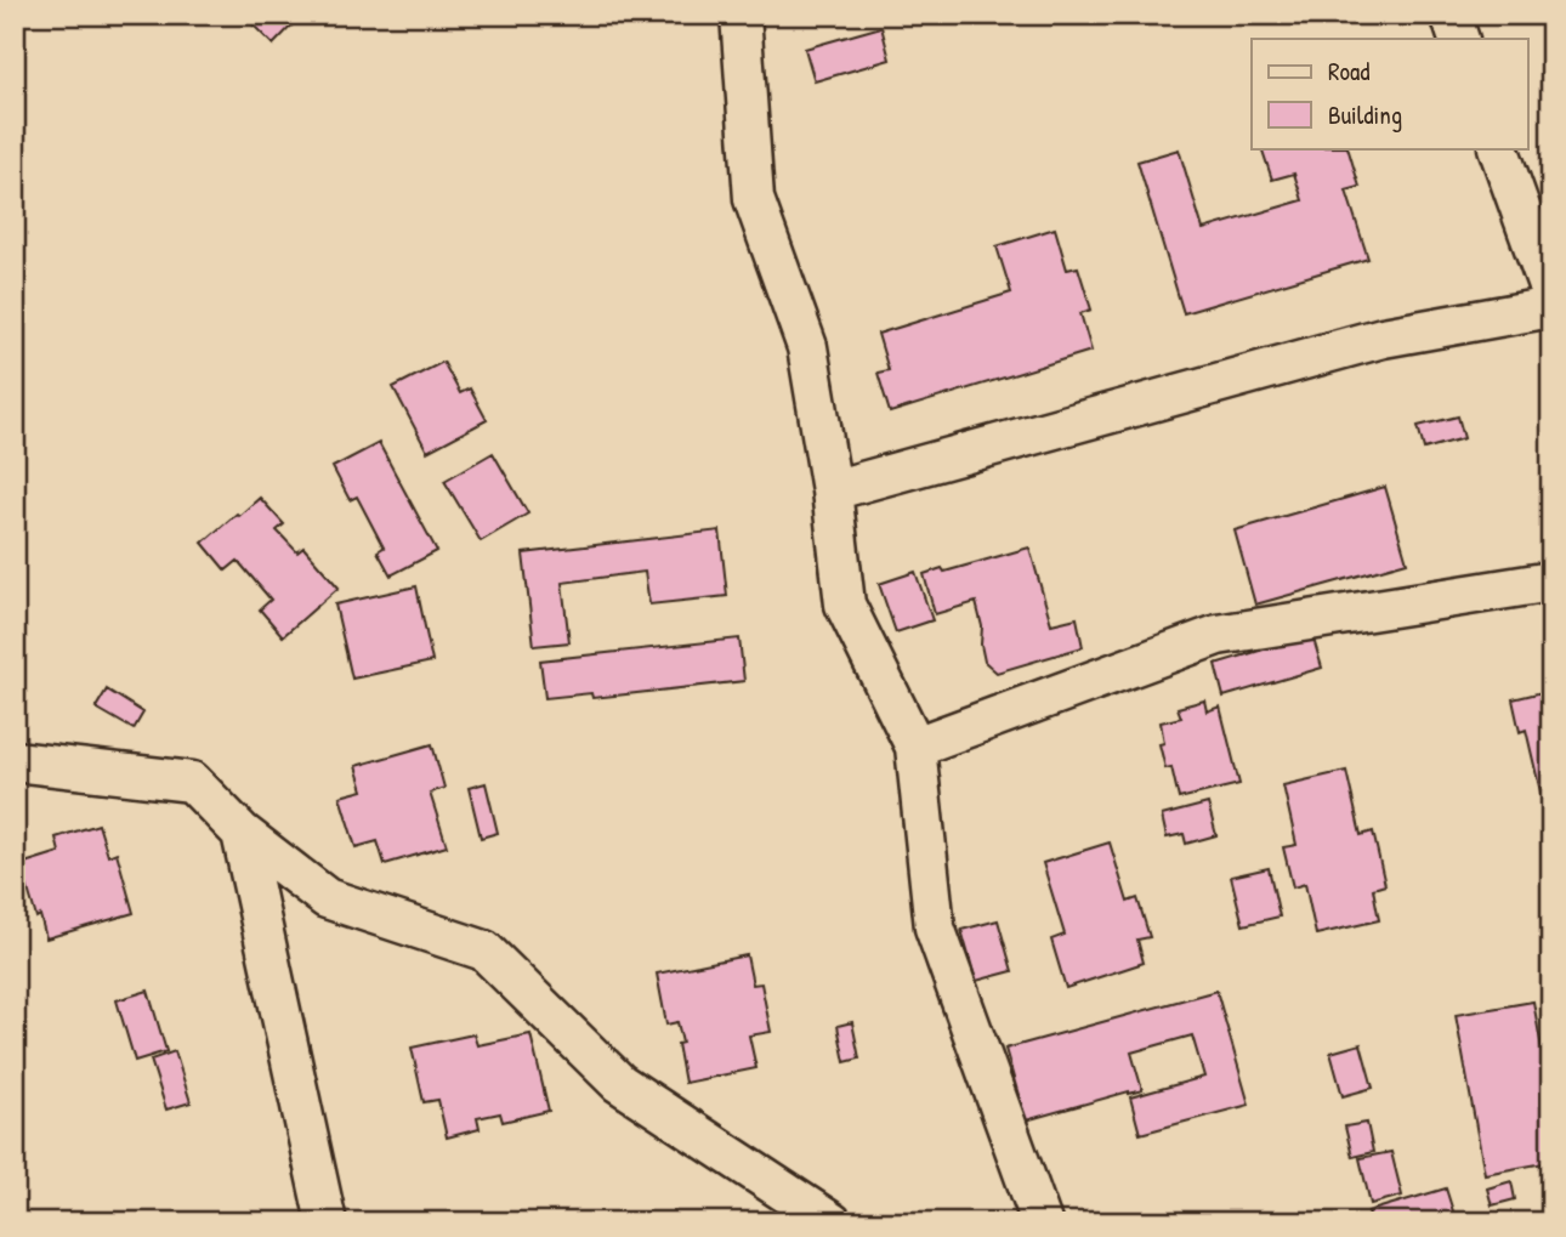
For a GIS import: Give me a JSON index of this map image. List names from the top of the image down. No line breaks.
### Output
{"legend":["Road","Building"]}
